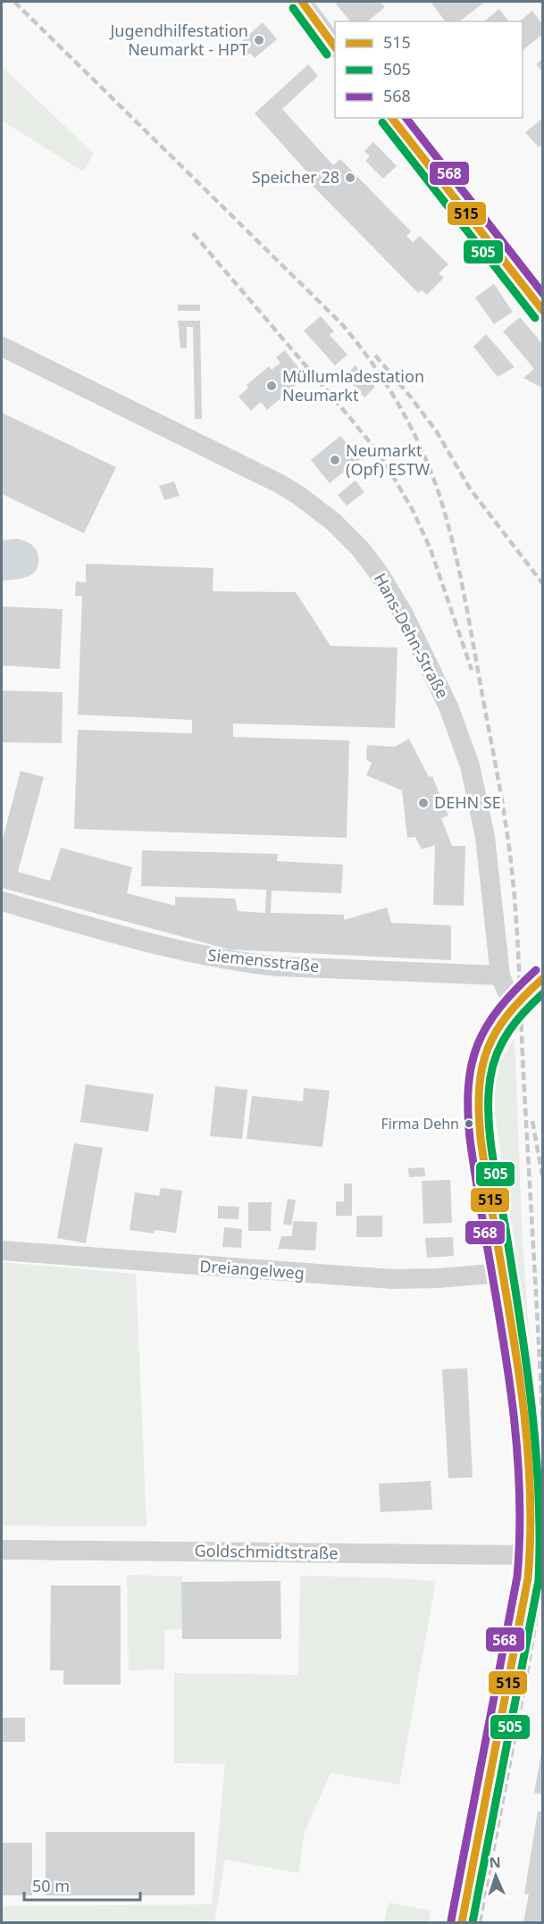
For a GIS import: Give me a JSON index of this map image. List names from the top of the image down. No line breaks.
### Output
{"streets":{"street":["Hans-Dehn-Straße","Siemensstraße","Dreiangelweg","Goldschmidtstraße"]},"crossings":[["Hans-Dehn-Straße","Siemensstraße"]],"places":["Jugendhilfestation Neumarkt - HPT","Speicher 28","Müllumladestation Neumarkt","Neumarkt (Opf) ESTW","DEHN SE","Firma Dehn"],"lines":["transit line 515","transit line 505","transit line 568"],"legend":["515","505","568"],"scale_bar":"50 m","north":"top"}
